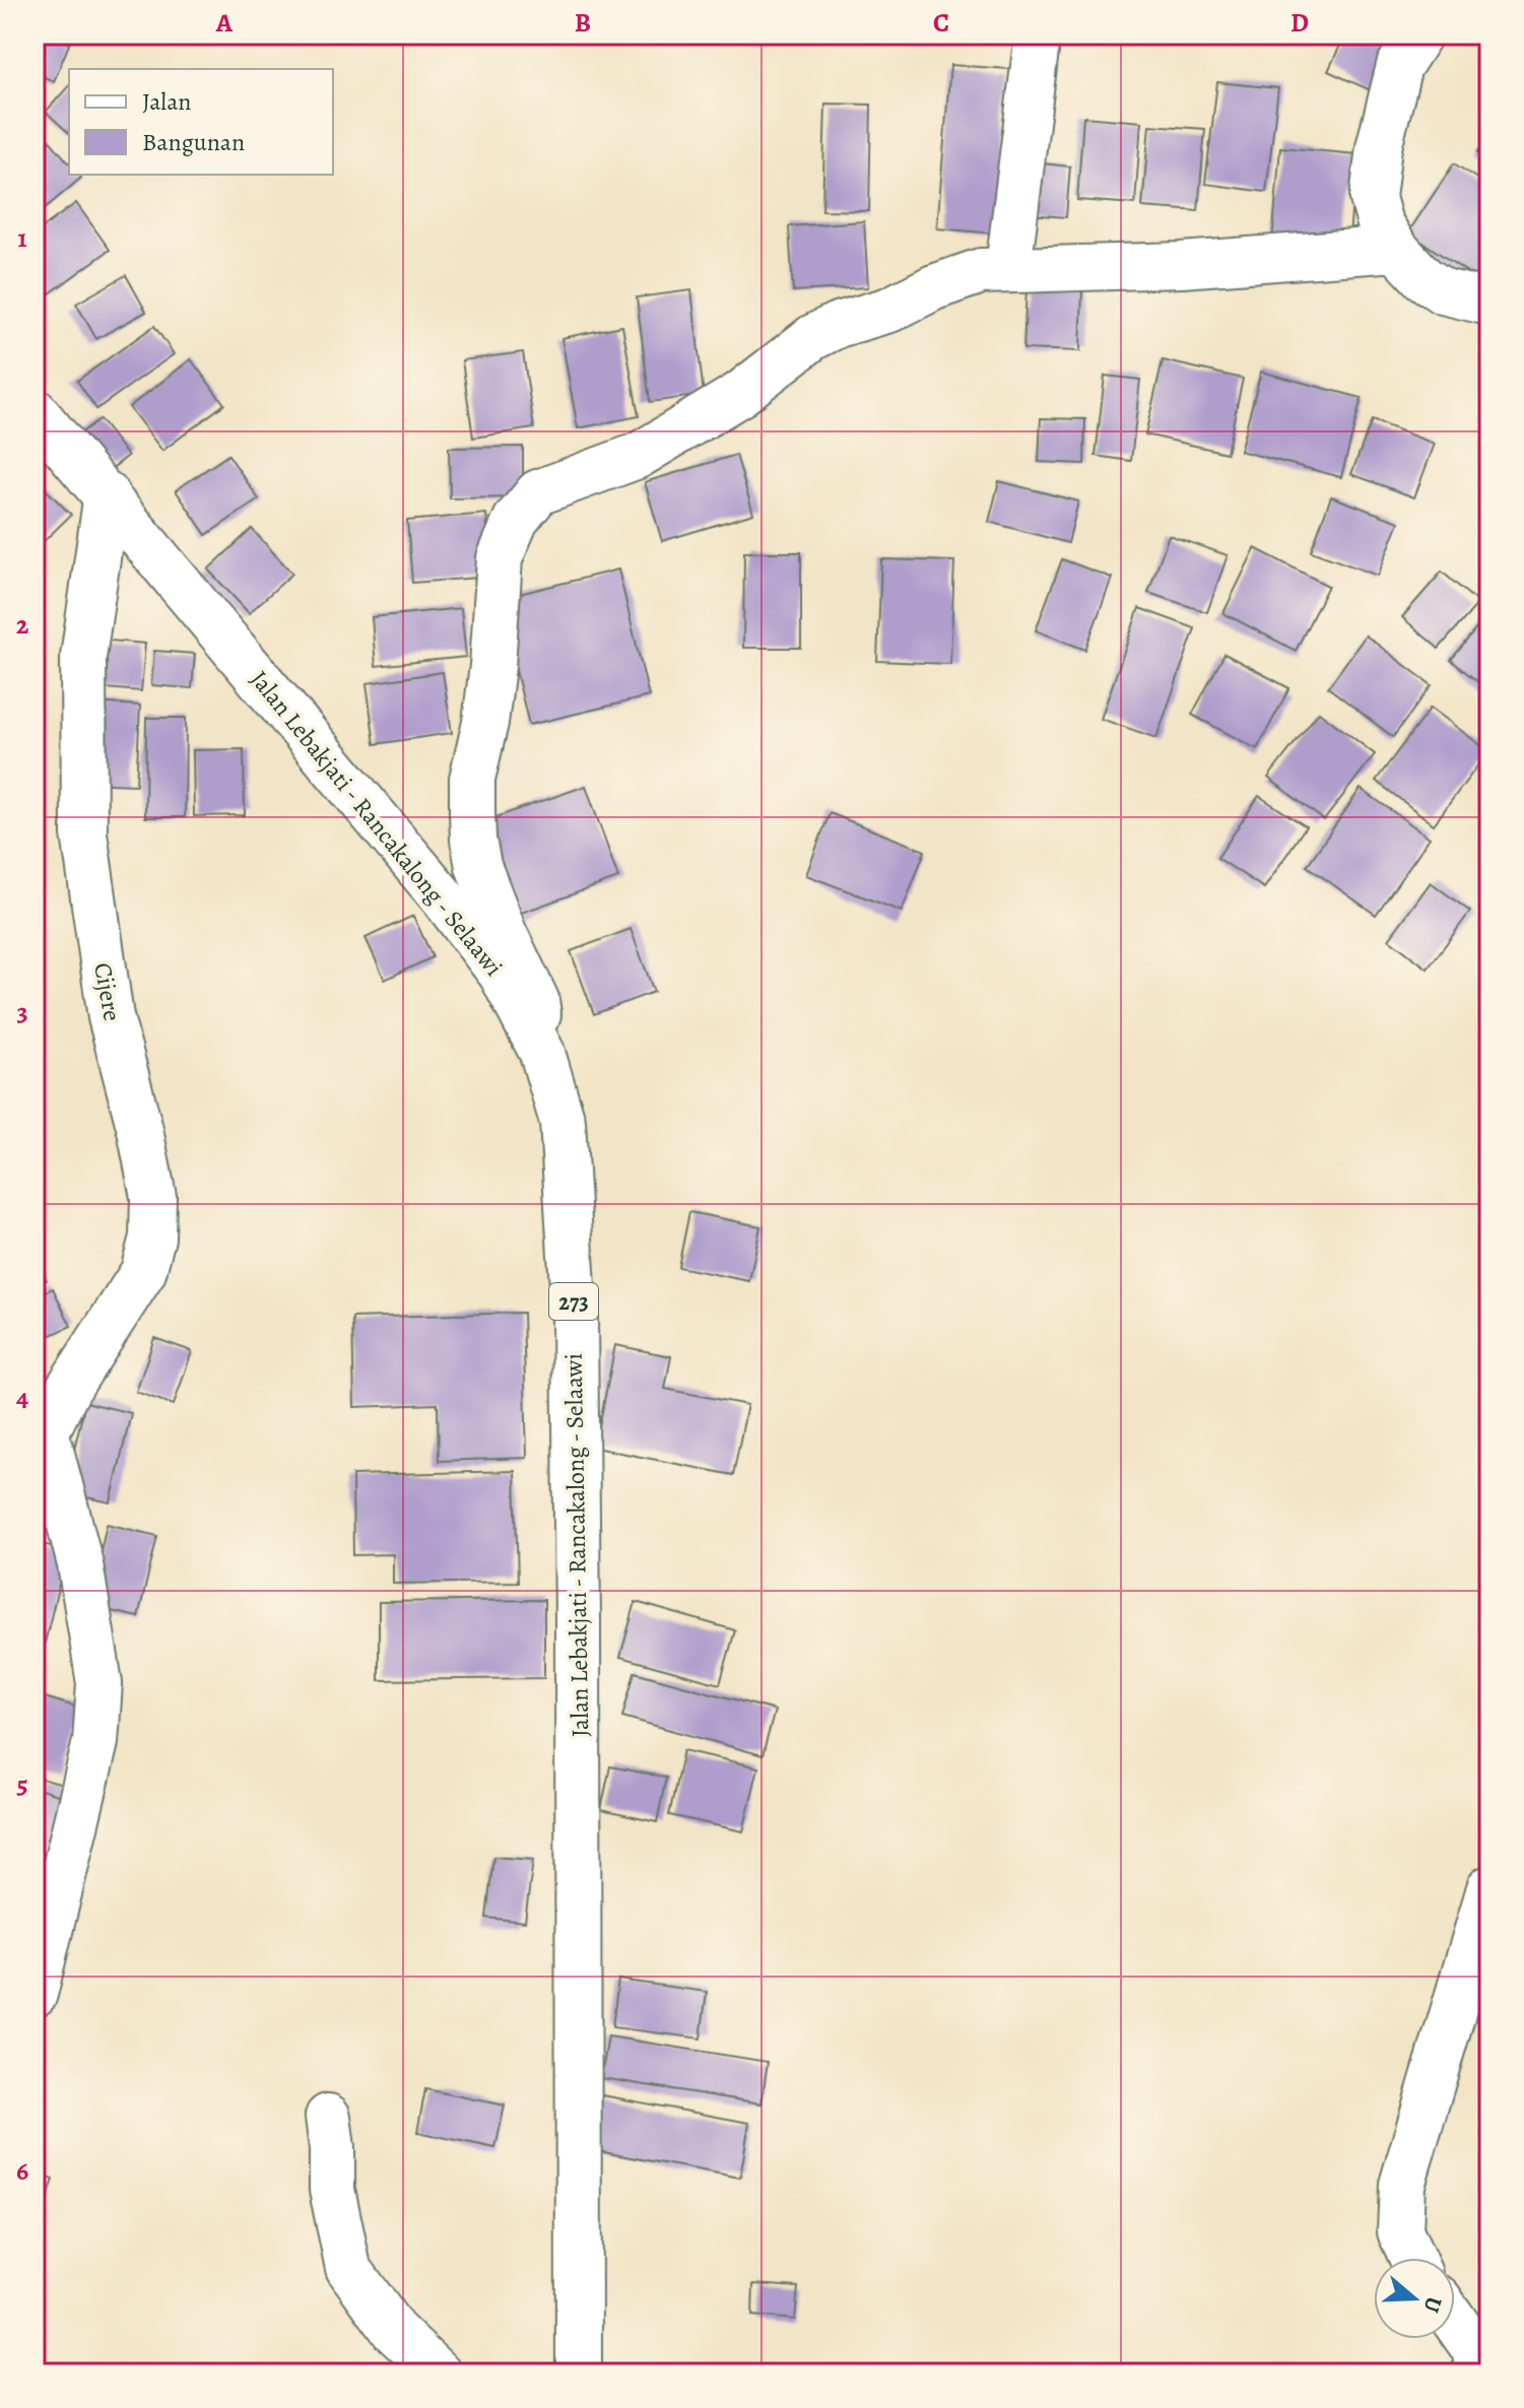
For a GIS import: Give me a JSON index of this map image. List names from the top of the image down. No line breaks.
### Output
{"streets":{"street":["Jalan Lebakjati - Rancakalong - Selaawi","Cijere","273"]},"crossings":[["Jalan Lebakjati - Rancakalong - Selaawi","Cijere"]],"legend":["Jalan","Bangunan"],"north":"right","grid":{"columns":["A","B","C","D"],"rows":["1","2","3","4","5","6"]}}
